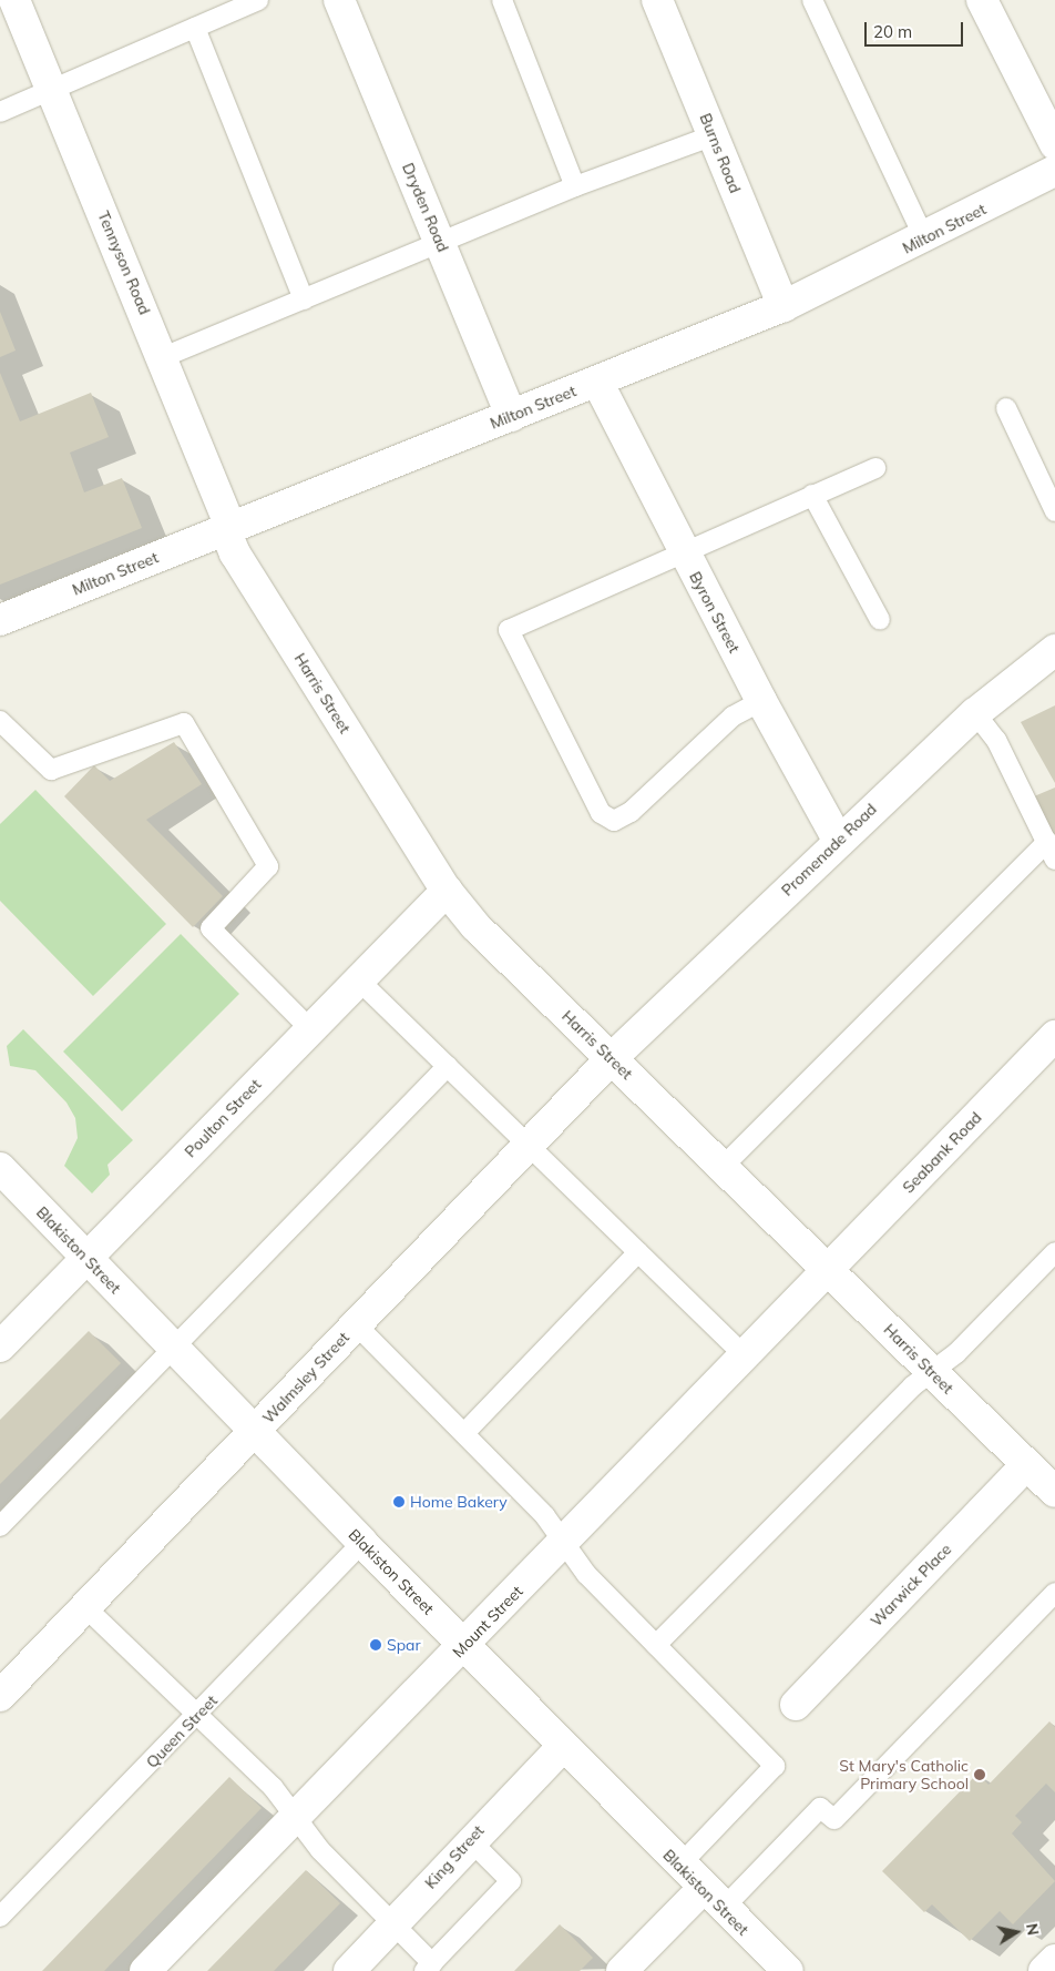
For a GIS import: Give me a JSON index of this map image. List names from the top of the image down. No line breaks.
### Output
{"streets":{"street":["Burns Road","Dryden Road","Milton Street","Tennyson Road","Byron Street","Harris Street","Promenade Road","Poulton Street","Seabank Road","Blakiston Street","Walmsley Street","Warwick Place","Mount Street","King Street"],"lane":["Queen Street"]},"crossings":[["Burns Road","Milton Street"],["Dryden Road","Milton Street"],["Milton Street","Tennyson Road"],["Milton Street","Byron Street"],["Milton Street","Harris Street"],["Tennyson Road","Harris Street"],["Byron Street","Promenade Road"],["Harris Street","Promenade Road"],["Harris Street","Poulton Street"],["Harris Street","Seabank Road"],["Harris Street","Walmsley Street"],["Harris Street","Warwick Place"],["Harris Street","Mount Street"],["Promenade Road","Walmsley Street"],["Poulton Street","Blakiston Street"],["Seabank Road","Mount Street"],["Blakiston Street","Walmsley Street"],["Blakiston Street","Mount Street"],["Blakiston Street","Queen Street"],["Blakiston Street","King Street"]],"places":["Home Bakery","Spar","St Mary's Catholic Primary School"],"scale_bar":"20 m","north":"right"}
